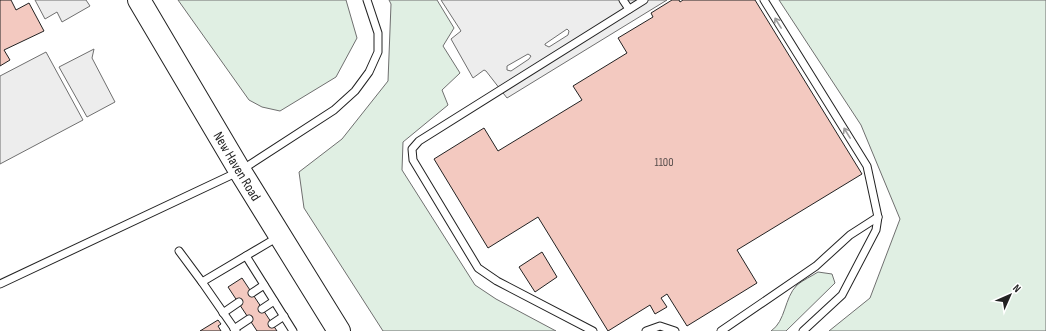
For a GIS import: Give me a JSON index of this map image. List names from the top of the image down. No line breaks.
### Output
{"streets":{"main road":["New Haven Road"]},"house_numbers":["1100"],"north":"top right"}
